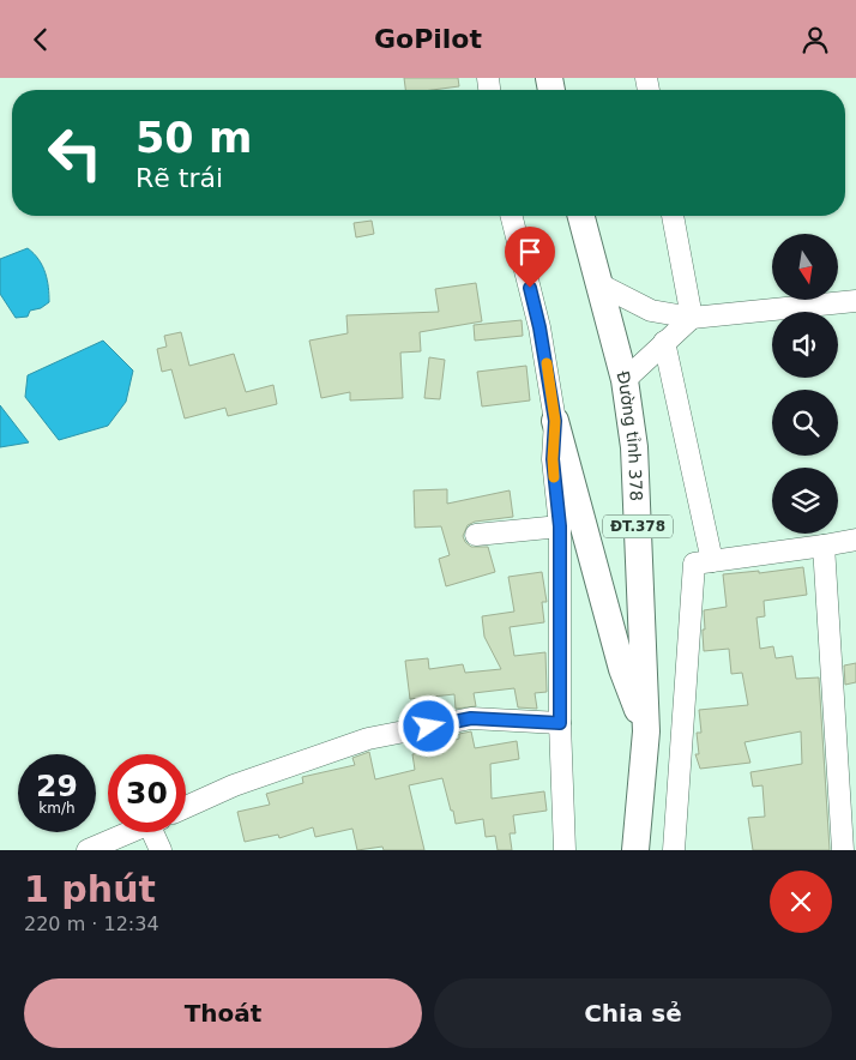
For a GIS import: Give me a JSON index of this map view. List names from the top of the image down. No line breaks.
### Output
{"streets":{"main road":["Đường tỉnh 378","ĐT.378"]},"north":"bottom","page":{"header":"GoPilot","turn":["50 m","Rẽ trái"],"speed":"29 km/h","limit":"30","heading":["1 phút","220 m · 12:34"],"buttons":["Thoát","Chia sẻ"]}}
